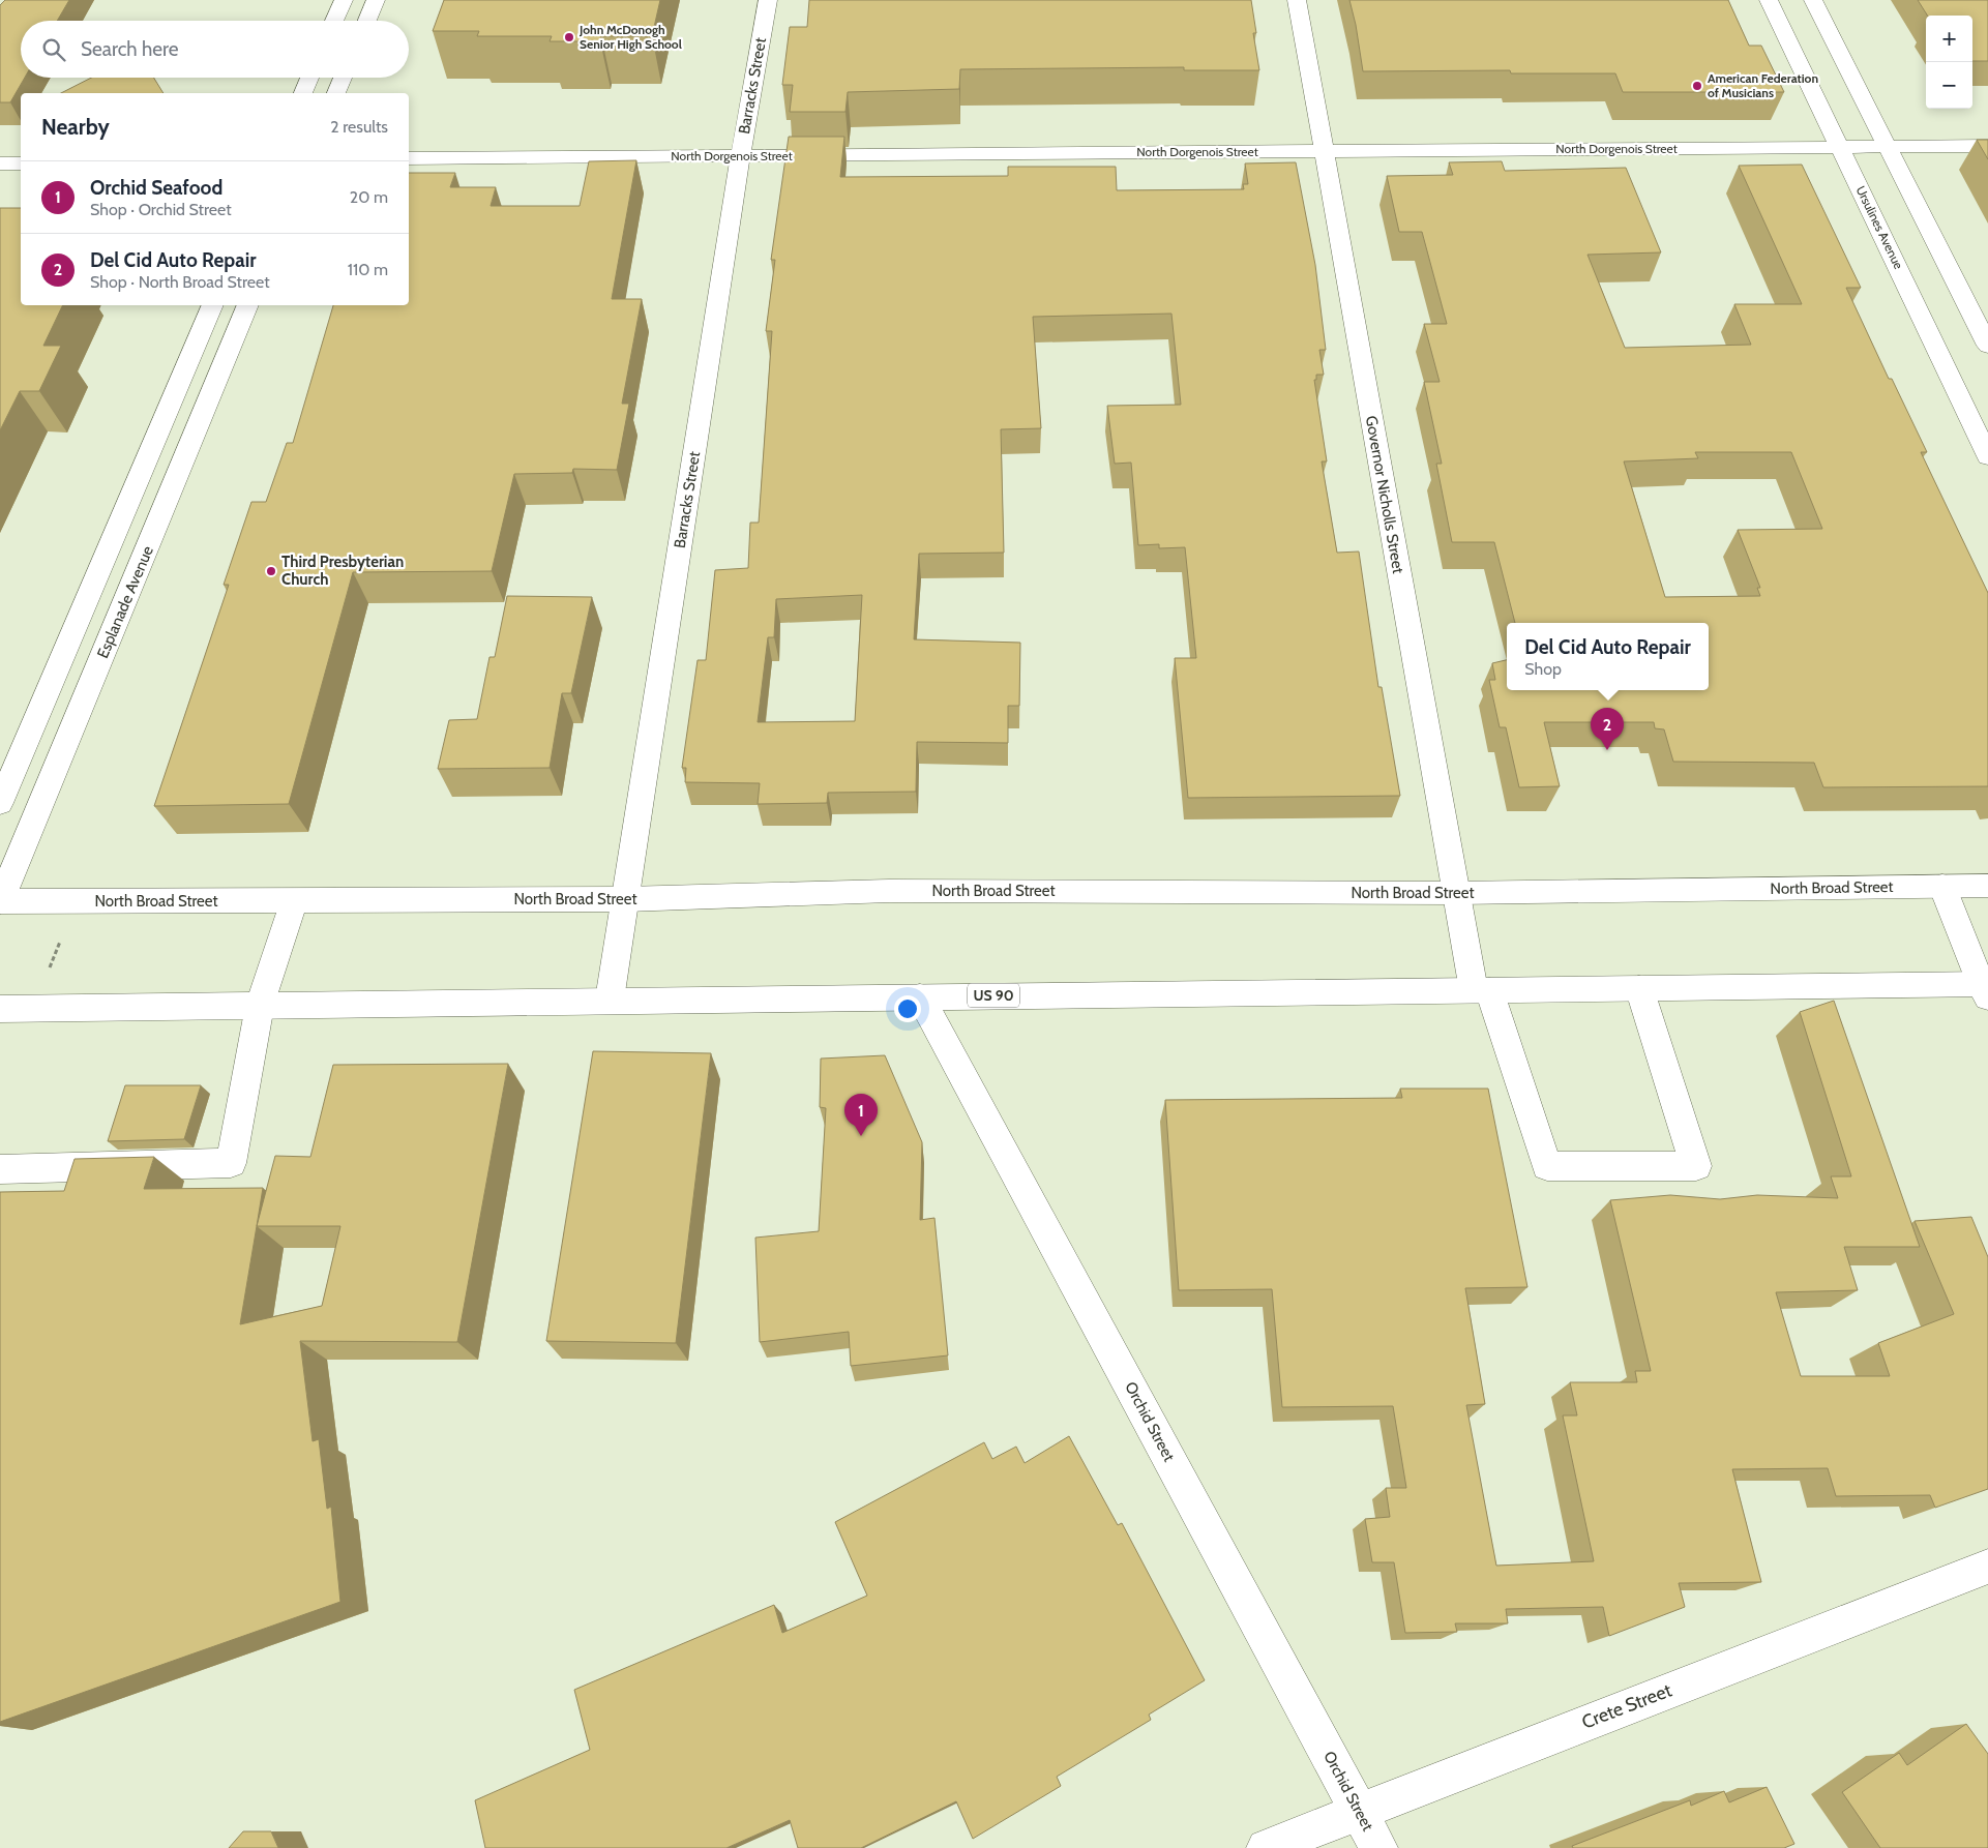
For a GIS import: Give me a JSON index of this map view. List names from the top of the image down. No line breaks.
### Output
{"streets":{"street":["Barracks Street","North Dorgenois Street","Ursulines Avenue","Governor Nicholls Street","Esplanade Avenue","North Broad Street","US 90","Orchid Street","Crete Street"]},"crossings":[["Barracks Street","North Dorgenois Street"],["Barracks Street","North Broad Street"],["Barracks Street","US 90"],["North Dorgenois Street","Ursulines Avenue"],["North Dorgenois Street","Governor Nicholls Street"],["Governor Nicholls Street","North Broad Street"],["Governor Nicholls Street","US 90"],["Esplanade Avenue","North Broad Street"],["US 90","Orchid Street"],["Orchid Street","Crete Street"]],"places":["John McDonogh Senior High School","American Federation of Musicians","Third Presbyterian Church"],"page":{"map_buttons":["+","−"],"search":"Search here","heading":["Nearby","2 results"],"list":[{"mark":"1","name":"Orchid Seafood","note":"Shop · Orchid Street","value":"20 m"},{"mark":"2","name":"Del Cid Auto Repair","note":"Shop · North Broad Street","value":"110 m"}],"popup":["Del Cid Auto Repair","Shop"],"pins":["2","1"]}}
